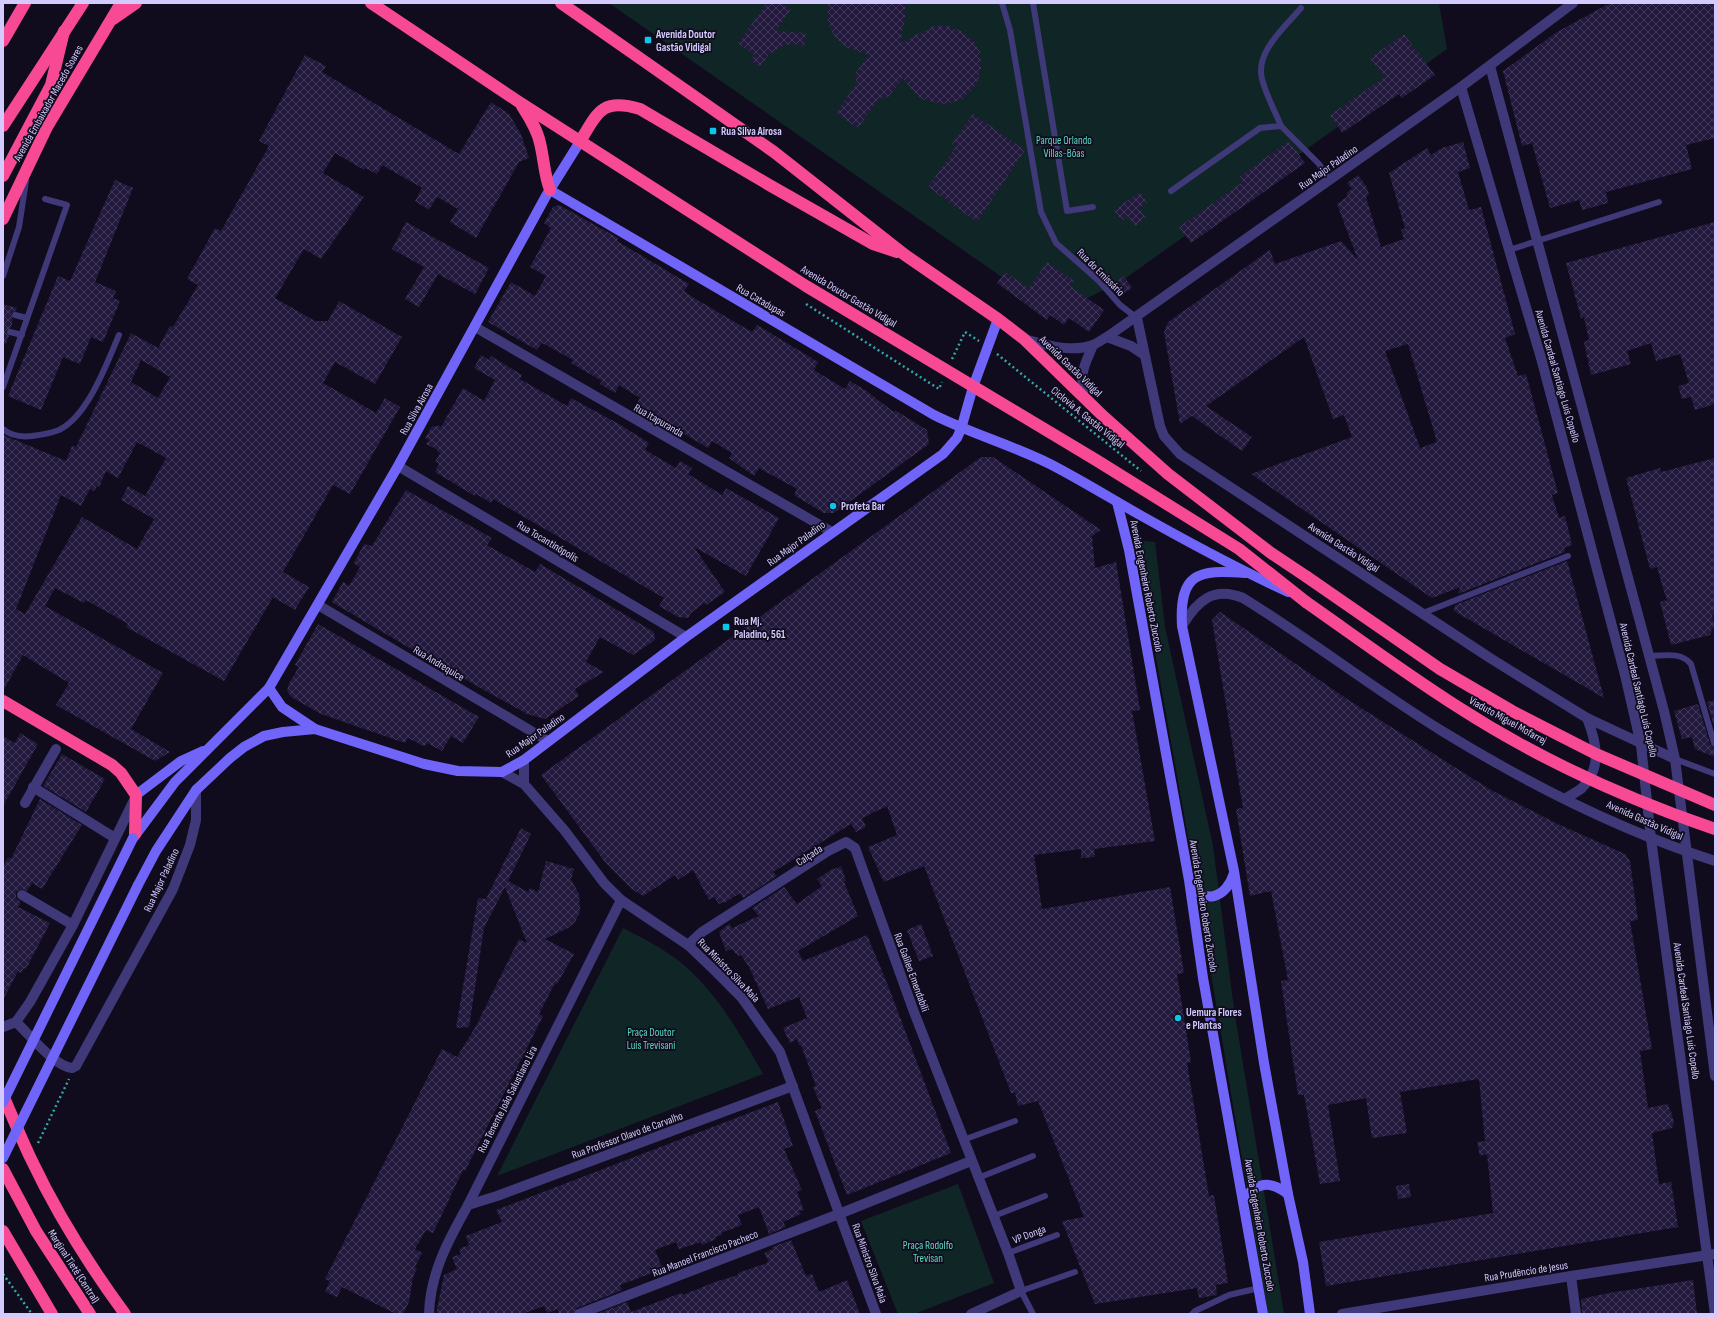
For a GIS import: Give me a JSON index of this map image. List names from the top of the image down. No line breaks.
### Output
{"streets":{"highway":["Avenida Embaixador Macedo Soares","Avenida Doutor Gastão Vidigal","Avenida Gastão Vidigal","Viaduto Miguel Mofarrej","Marginal Tietê (Central)"],"main road":["Rua Major Paladino","Rua Catadupas","Rua Silva Airosa","Avenida Engenheiro Roberto Zuccolo"],"street":["Avenida Cardeal Santiago Luís Copello","Rua Itapuranda","Rua Tocantinópolis","Rua Andrequice","Rua Ministro Silva Maia","Rua Galileo Emendabili","Rua Tenente João Salustiano Lira","Rua Professor Olavo de Carvalho","Rua Manoel Francisco Pacheco","Rua Prudêncio de Jesus"],"lane":["Rua do Emissário","VP Donga"],"path":["Ciclovia A. Gastão Vidigal"]},"crossings":[["Rua Major Paladino","Rua do Emissário"],["Rua Major Paladino","Avenida Doutor Gastão Vidigal"],["Rua Major Paladino","Rua Catadupas"],["Rua Major Paladino","Avenida Gastão Vidigal"],["Rua Major Paladino","Avenida Cardeal Santiago Luís Copello"],["Rua Major Paladino","Rua Itapuranda"],["Rua Major Paladino","Rua Tocantinópolis"],["Rua Major Paladino","Rua Andrequice"],["Rua Major Paladino","Rua Ministro Silva Maia"],["Rua do Emissário","Avenida Gastão Vidigal"],["Avenida Doutor Gastão Vidigal","Rua Silva Airosa"],["Rua Catadupas","Rua Silva Airosa"],["Avenida Gastão Vidigal","Avenida Cardeal Santiago Luís Copello"],["Avenida Gastão Vidigal","Viaduto Miguel Mofarrej"],["Avenida Cardeal Santiago Luís Copello","Rua Prudêncio de Jesus"],["Rua Silva Airosa","Rua Itapuranda"],["Rua Silva Airosa","Rua Tocantinópolis"],["Rua Silva Airosa","Rua Andrequice"],["Rua Ministro Silva Maia","Rua Galileo Emendabili"],["Rua Ministro Silva Maia","Rua Tenente João Salustiano Lira"],["Rua Ministro Silva Maia","Rua Professor Olavo de Carvalho"],["Rua Ministro Silva Maia","Rua Manoel Francisco Pacheco"],["Rua Galileo Emendabili","VP Donga"],["Rua Galileo Emendabili","Rua Manoel Francisco Pacheco"],["Rua Tenente João Salustiano Lira","Rua Professor Olavo de Carvalho"]],"parks":["Parque Orlando Villas-Bôas","Praça Doutor Luis Trevisani","Praça Rodolfo Trevisan"],"places":{"transit":["Avenida Doutor Gastão Vidigal","Rua Silva Airosa","Rua Mj. Paladino, 561"],"other":["Profeta Bar","Uemura Flores e Plantas"]}}
